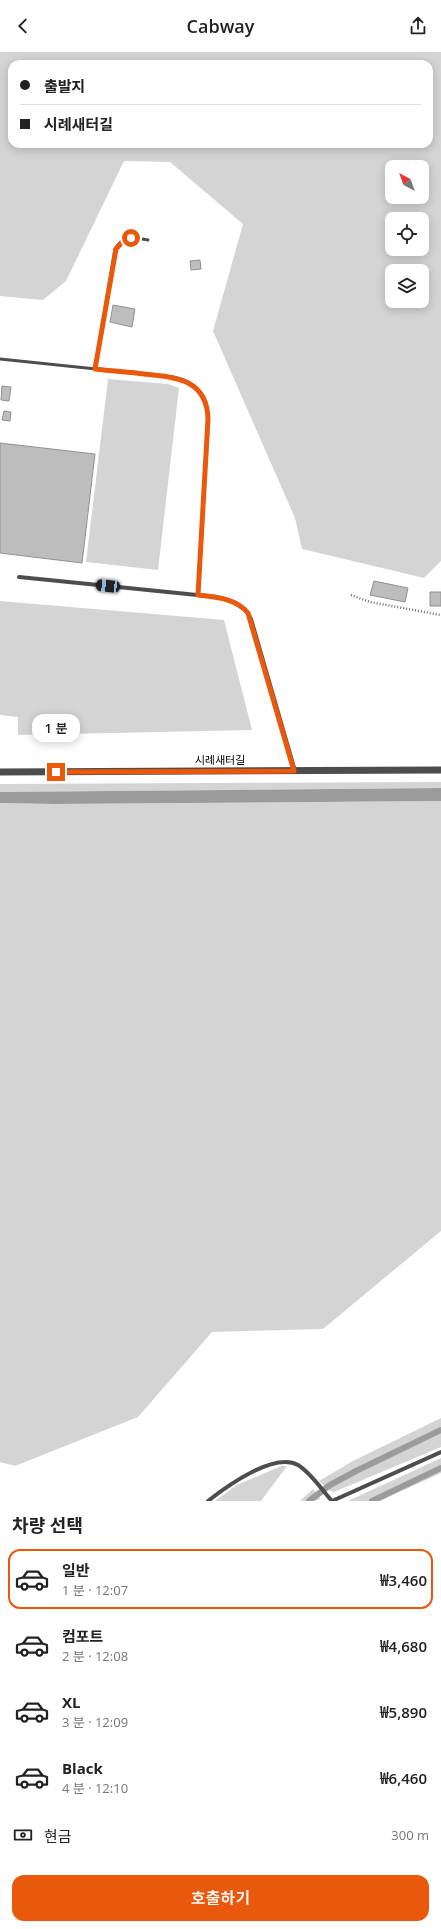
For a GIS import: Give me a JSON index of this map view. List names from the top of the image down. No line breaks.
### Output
{"streets":{"street":["시례새터길"]},"north":"top left","page":{"header":"Cabway","banner":["출발지","시례새터길"],"bubble":"1 분","heading":"차량 선택","list":[{"name":"일반","note":"1 분 · 12:07","value":"₩3,460"},{"name":"컴포트","note":"2 분 · 12:08","value":"₩4,680"},{"name":"XL","note":"3 분 · 12:09","value":"₩5,890"},{"name":"Black","note":"4 분 · 12:10","value":"₩6,460"}],"pay":["현금","300 m"],"buttons":"호출하기"}}
